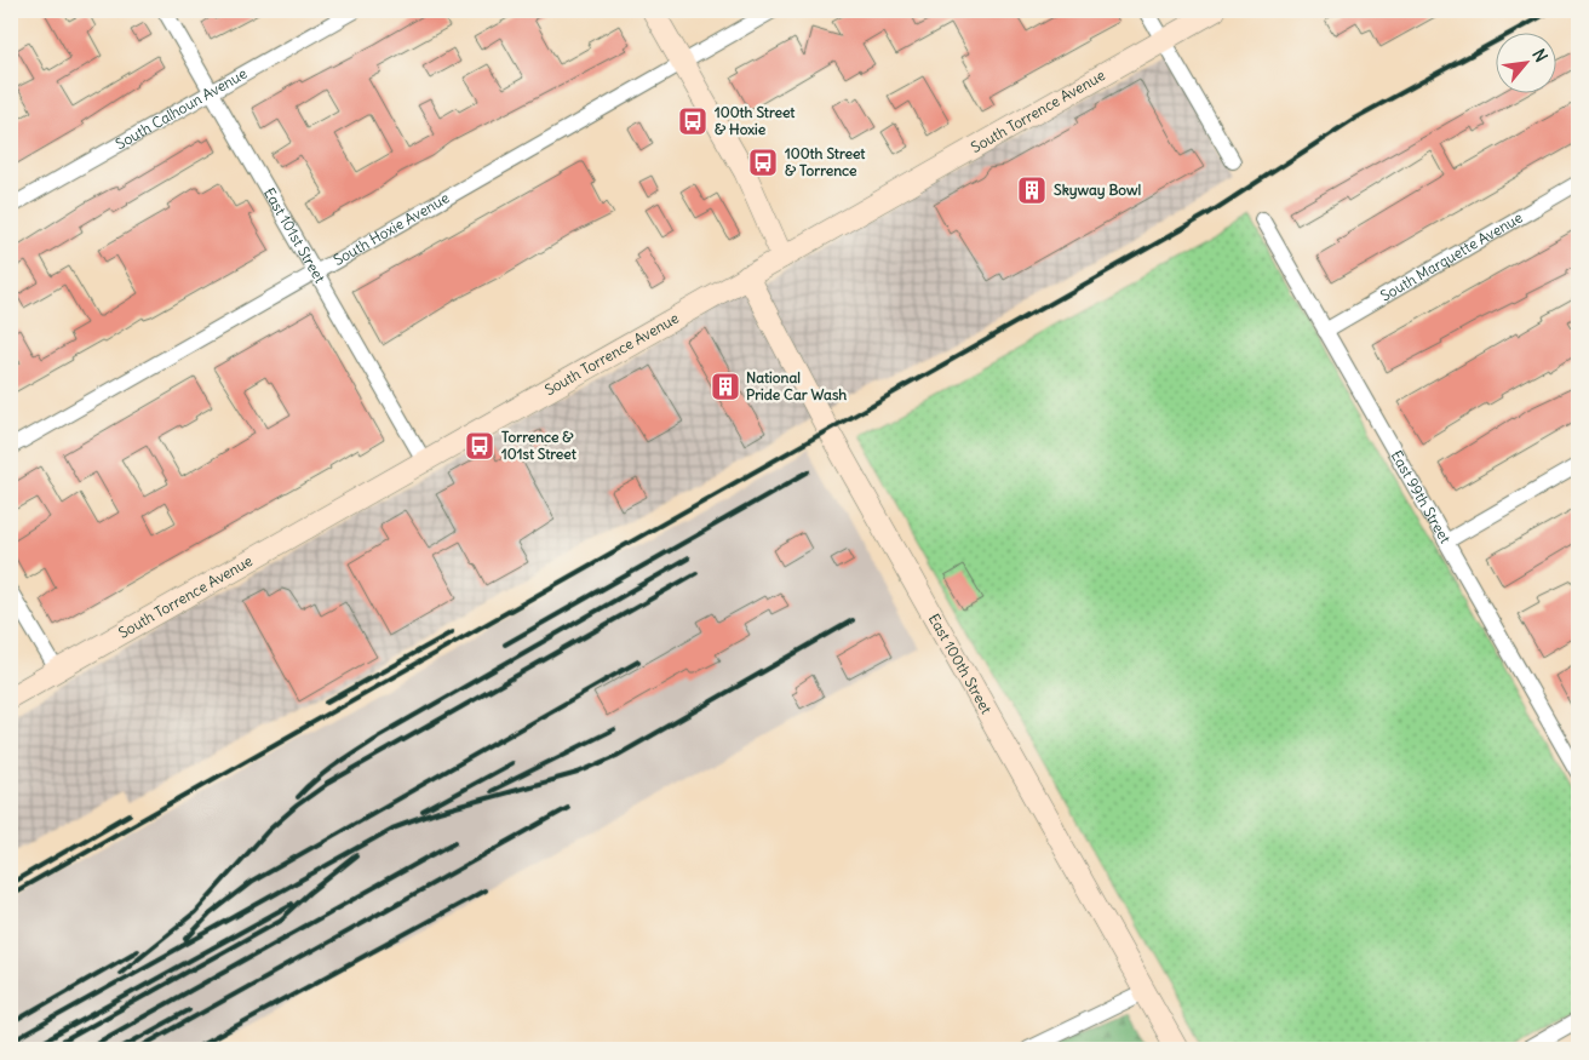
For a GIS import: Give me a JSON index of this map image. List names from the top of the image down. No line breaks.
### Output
{"streets":{"main road":["South Torrence Avenue","East 100th Street"],"street":["South Calhoun Avenue","South Hoxie Avenue","East 101st Street","South Marquette Avenue","East 99th Street"]},"crossings":[["South Calhoun Avenue","East 101st Street"],["South Torrence Avenue","East 101st Street"],["South Torrence Avenue","East 100th Street"],["South Hoxie Avenue","East 101st Street"],["South Marquette Avenue","East 99th Street"]],"places":{"bus stop":["100th Street & Hoxie","100th Street & Torrence","Torrence & 101st Street"],"building":["Skyway Bowl","National Pride Car Wash"]},"north":"top right"}
